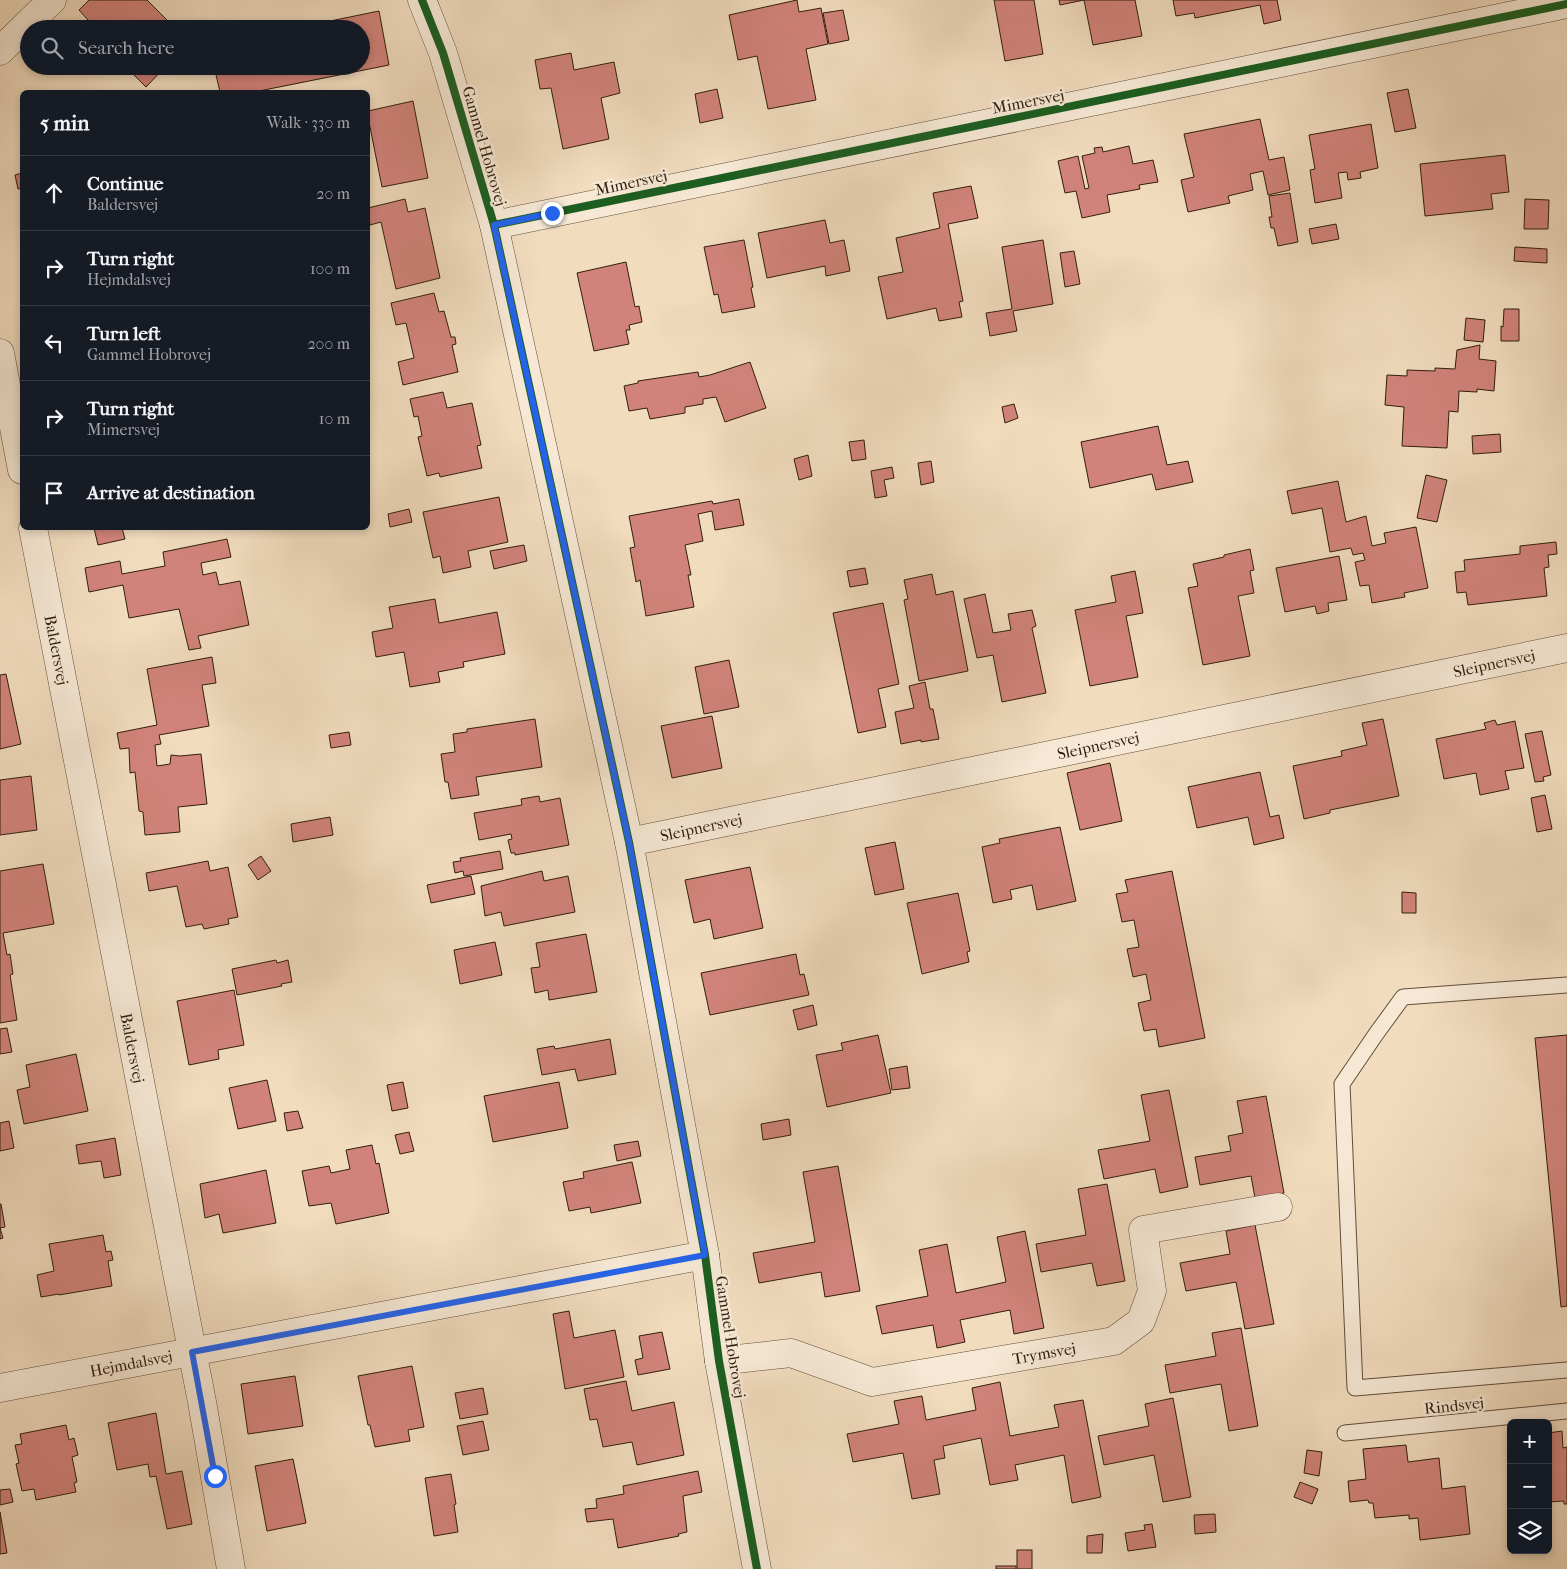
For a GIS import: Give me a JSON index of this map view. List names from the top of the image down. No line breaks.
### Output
{"streets":{"street":["Mimersvej","Gammel Hobrovej","Baldersvej","Sleipnersvej","Trymsvej","Hejmdalsvej"],"lane":["Rindsvej"]},"crossings":[["Mimersvej","Gammel Hobrovej"],["Gammel Hobrovej","Sleipnersvej"],["Gammel Hobrovej","Trymsvej"],["Gammel Hobrovej","Hejmdalsvej"],["Baldersvej","Hejmdalsvej"]],"page":{"search":"Search here","heading":["5 min","Walk · 330 m"],"list":[["Continue","Baldersvej","20 m"],["Turn right","Hejmdalsvej","100 m"],["Turn left","Gammel Hobrovej","200 m"],["Turn right","Mimersvej","10 m"],"Arrive at destination"],"map_buttons":["+","−"]}}
